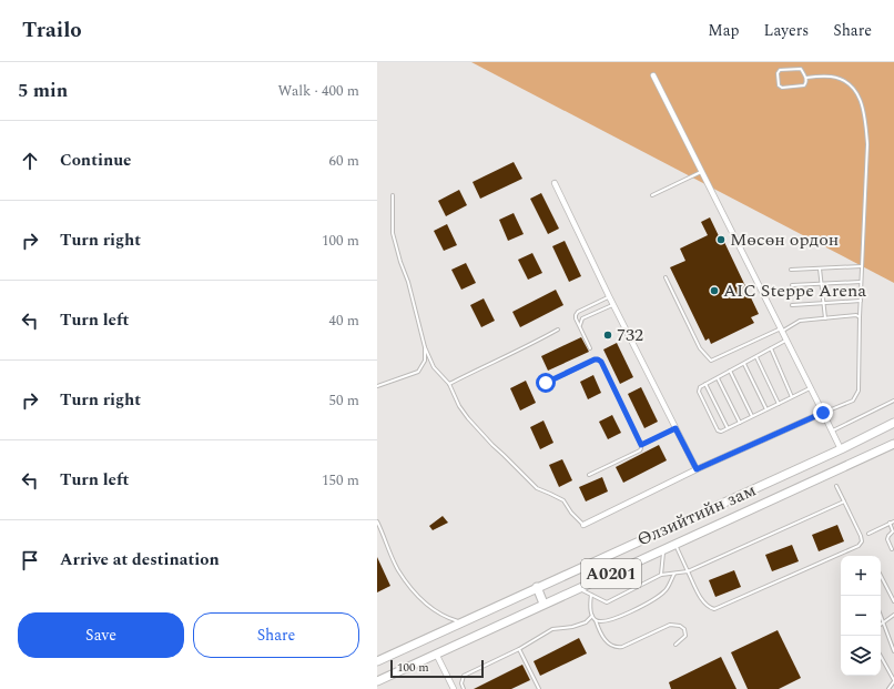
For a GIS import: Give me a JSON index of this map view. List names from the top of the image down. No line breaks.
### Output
{"streets":{"highway":["Өлзийтийн зам","A0201"]},"places":["Мөсөн ордон","AIC Steppe Arena","732"],"scale_bar":"100 m","page":{"header":"Trailo","nav":["Map","Layers","Share"],"heading":["5 min","Walk · 400 m"],"list":[["Continue","60 m"],["Turn right","100 m"],["Turn left","40 m"],["Turn right","50 m"],["Turn left","150 m"],"Arrive at destination"],"map_buttons":["+","−"],"buttons":["Save","Share"],"scale":"100 m"}}
